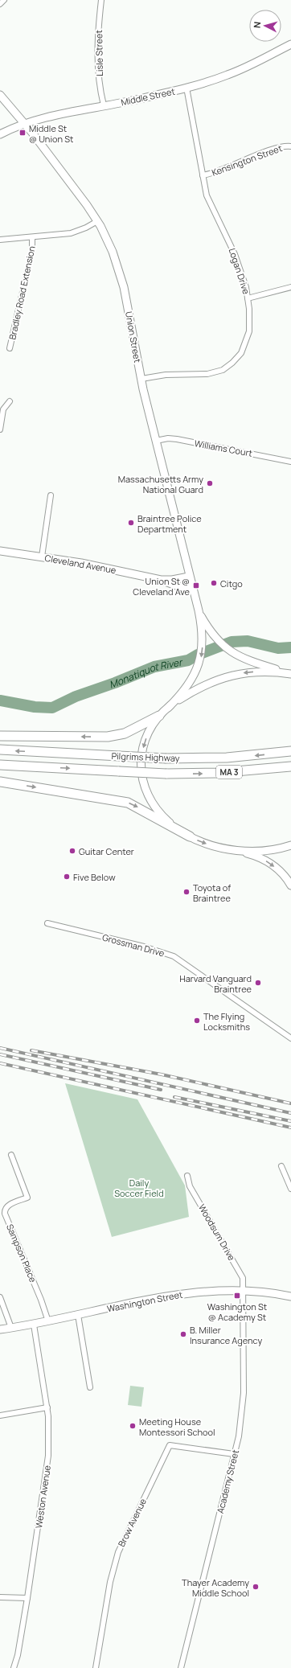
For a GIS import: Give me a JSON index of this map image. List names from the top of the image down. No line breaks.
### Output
{"streets":{"highway":["Pilgrims Highway","MA 3"],"main road":["Middle Street","Union Street","Cleveland Avenue","Washington Street"],"street":["Lisle Street","Kensington Street","Logan Drive","Bradley Road Extension","Williams Court","Grossman Drive","Woodsum Drive","Sampson Place","Academy Street","Weston Avenue","Brow Avenue"]},"crossings":[["Lisle Street","Middle Street"],["Middle Street","Logan Drive"],["Middle Street","Union Street"],["Kensington Street","Logan Drive"],["Logan Drive","Union Street"],["Union Street","Williams Court"],["Union Street","Cleveland Avenue"],["Woodsum Drive","Washington Street"],["Woodsum Drive","Academy Street"],["Sampson Place","Washington Street"],["Washington Street","Academy Street"],["Washington Street","Weston Avenue"],["Academy Street","Brow Avenue"]],"water":["Monatiquot River"],"parks":["Daily Soccer Field"],"places":{"transit":["Middle St @ Union St","Union St @ Cleveland Ave","Washington St @ Academy St"],"other":["Massachusetts Army National Guard","Braintree Police Department","Citgo","Guitar Center","Five Below","Toyota of Braintree","Harvard Vanguard Braintree","The Flying Locksmiths","B. Miller Insurance Agency","Meeting House Montessori School","Thayer Academy Middle School"]},"north":"left"}
